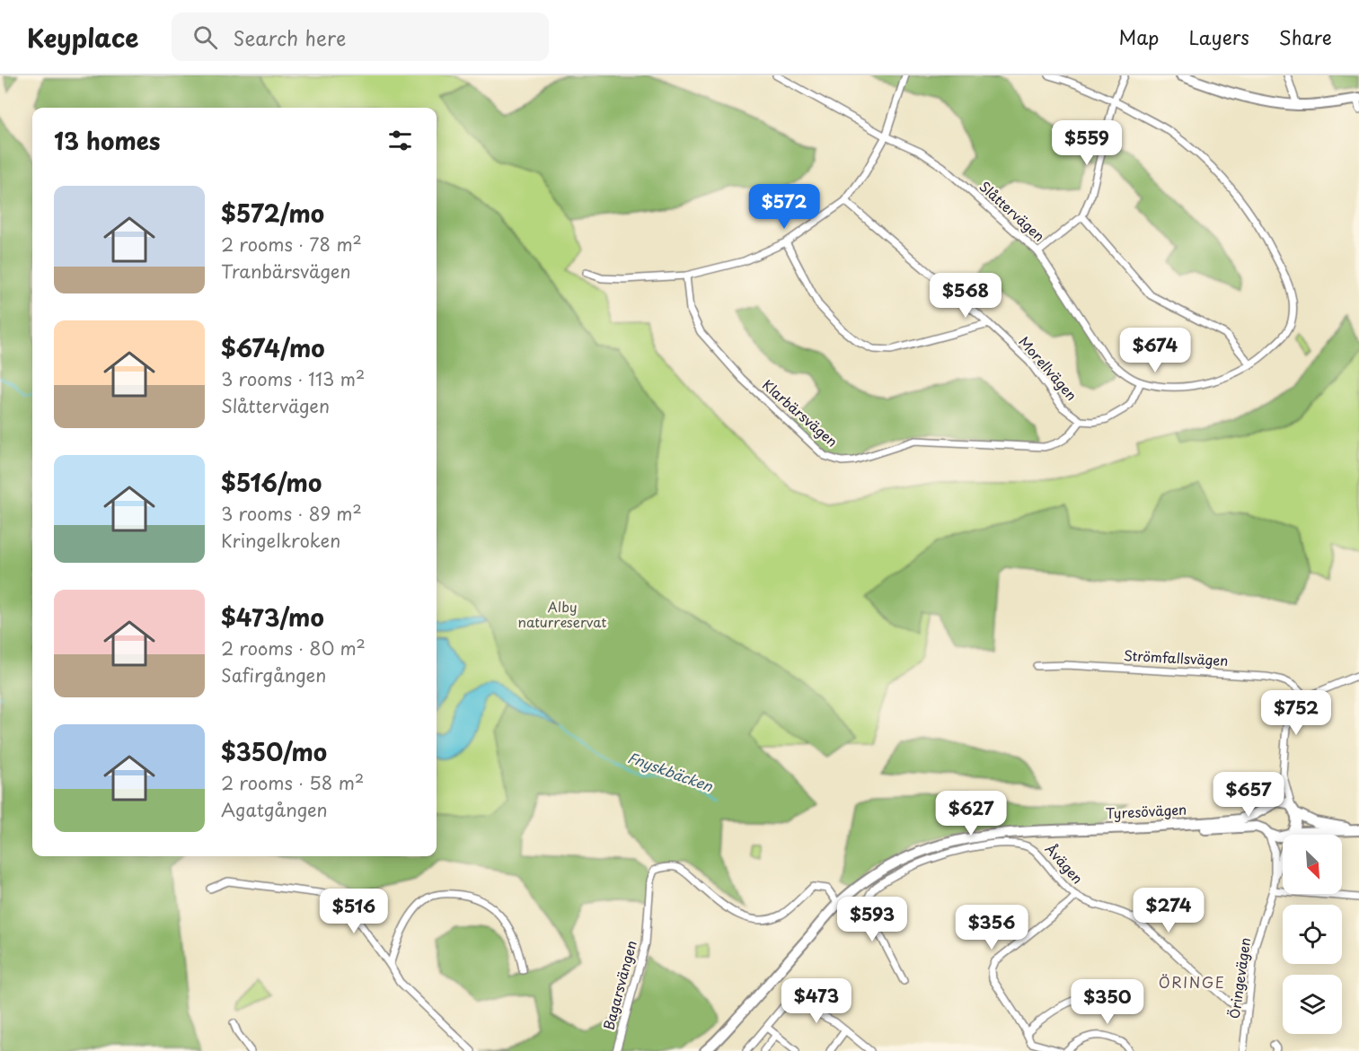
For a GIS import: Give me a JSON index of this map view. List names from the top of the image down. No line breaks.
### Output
{"streets":{"main road":["Tyresövägen"],"street":["Slåttervägen","Morellvägen","Klarbärsvägen","Strömfallsvägen","Åvägen","Öringevägen","Bagarsvängen"]},"crossings":[["Morellvägen","Klarbärsvägen"],["Tyresövägen","Öringevägen"],["Tyresövägen","Bagarsvängen"],["Åvägen","Öringevägen"]],"districts":["ÖRINGE"],"water":["Fnyskbäcken"],"parks":["Alby naturreservat"],"north":"bottom right","page":{"header":"Keyplace","search":"Search here","nav":["Map","Layers","Share"],"heading":"13 homes","price":["$559","$572","$568","$674","$752","$657","$627","$274","$516","$593","$356","$473","$350"],"list":[{"name":"$572/mo","note":"2 rooms · 78 m² · Tranbärsvägen"},{"name":"$674/mo","note":"3 rooms · 113 m² · Slåttervägen"},{"name":"$516/mo","note":"3 rooms · 89 m² · Kringelkroken"},{"name":"$473/mo","note":"2 rooms · 80 m² · Safirgången"},{"name":"$350/mo","note":"2 rooms · 58 m² · Agatgången"}]}}
